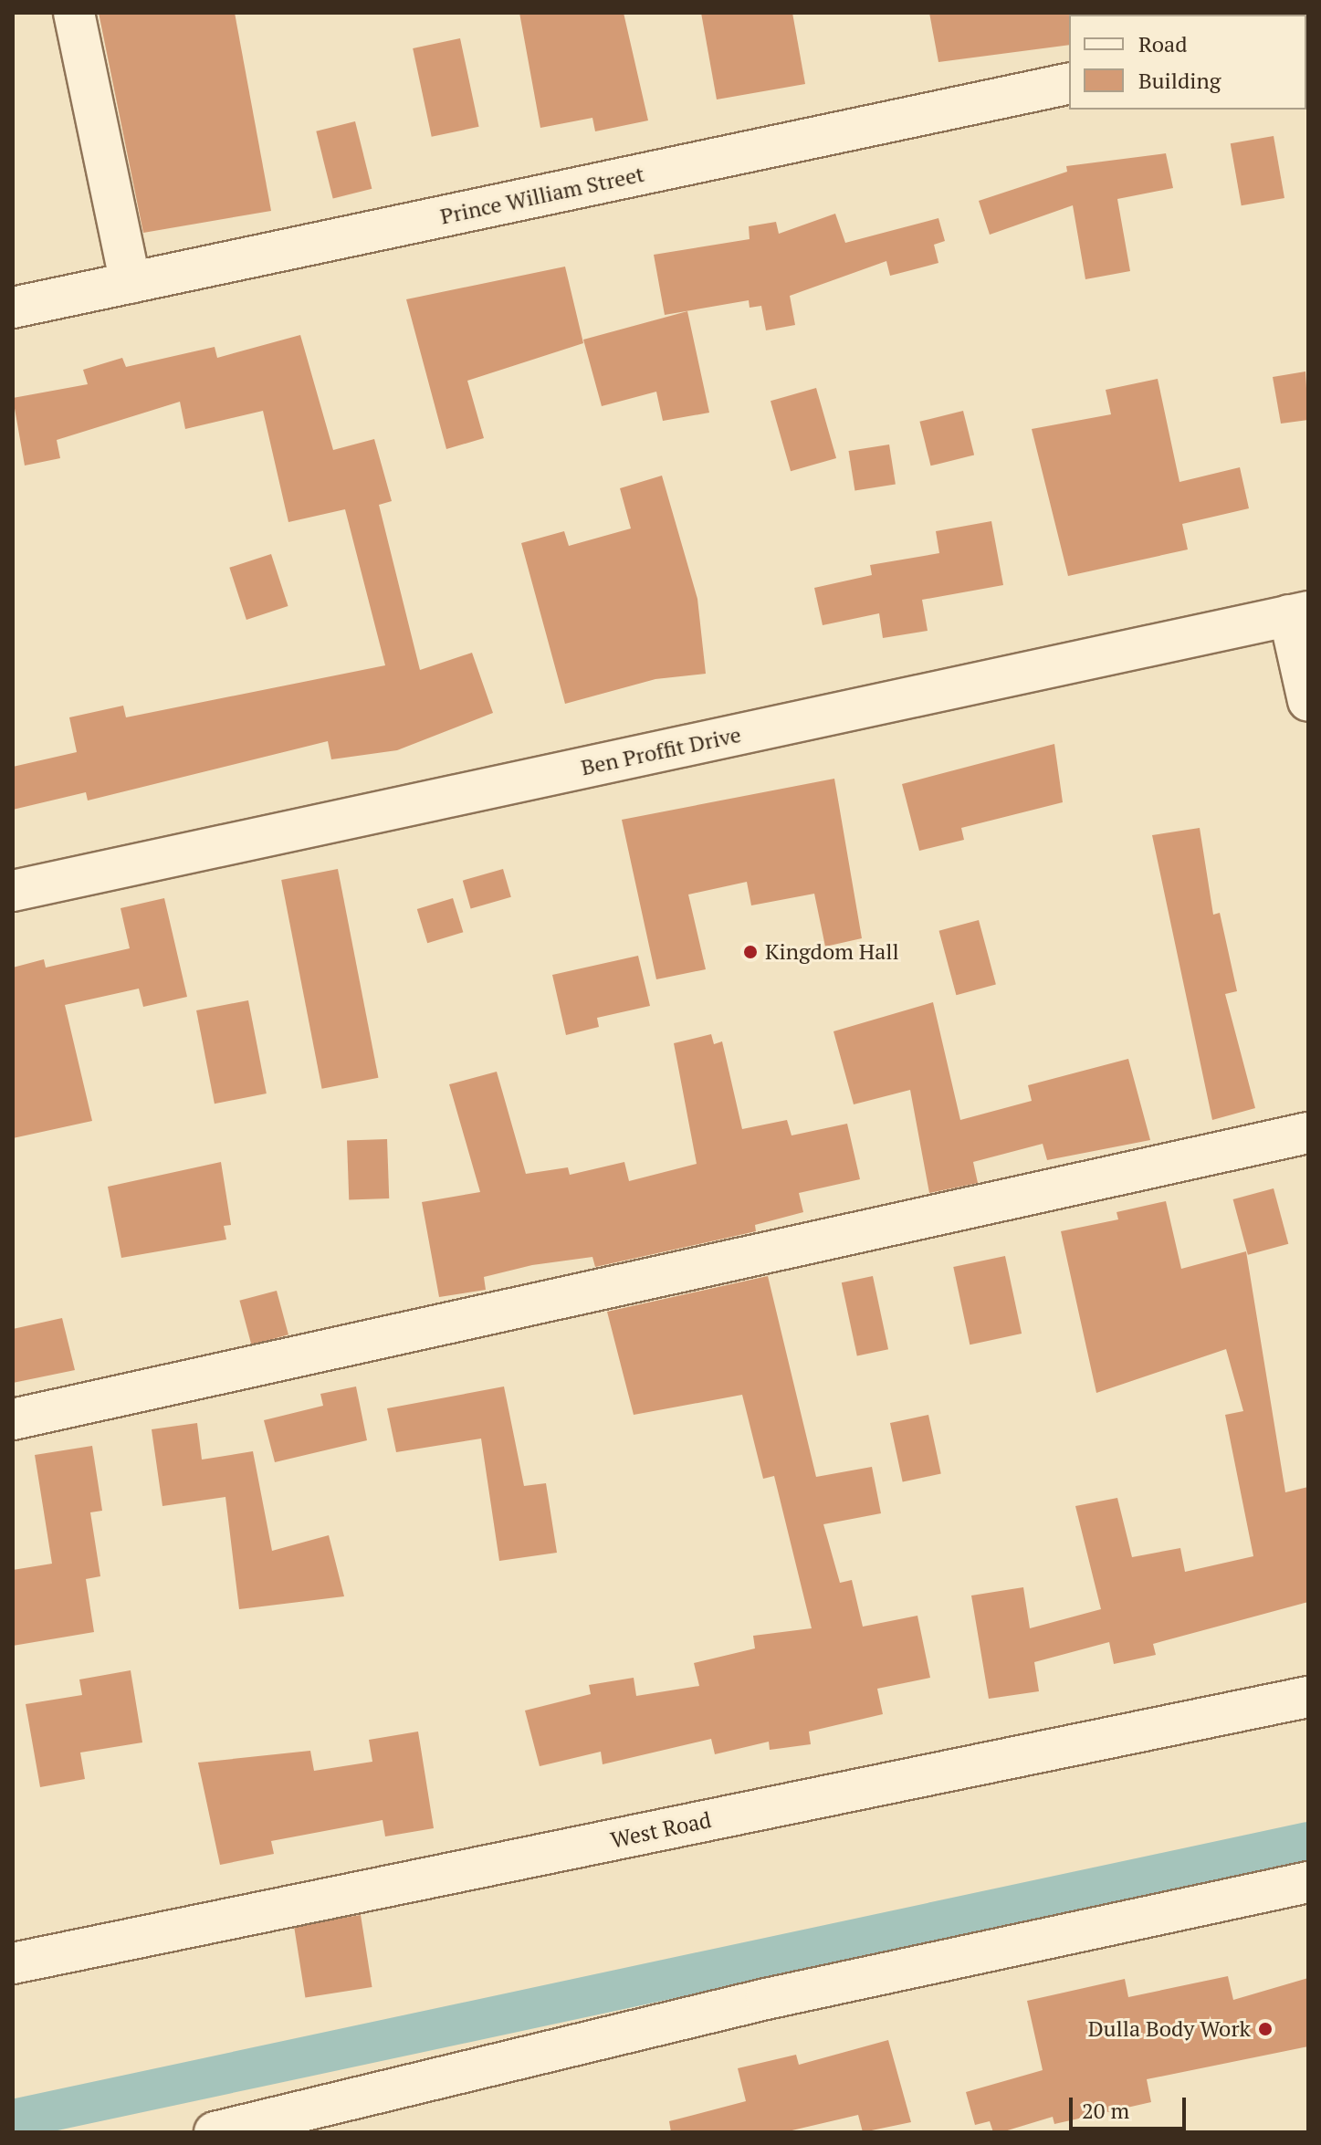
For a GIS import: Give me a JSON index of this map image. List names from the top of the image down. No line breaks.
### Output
{"streets":{"street":["Prince William Street","Ben Proffit Drive","West Road"]},"places":["Kingdom Hall","Dulla Body Work"],"legend":["Road","Building"],"scale_bar":"20 m"}
